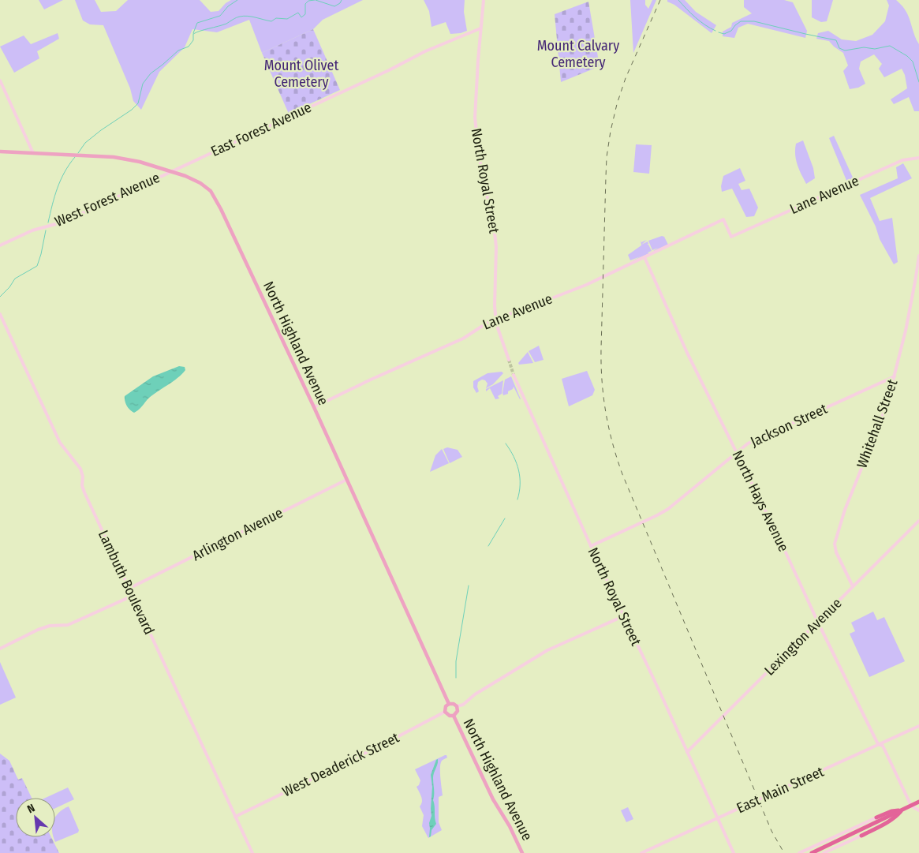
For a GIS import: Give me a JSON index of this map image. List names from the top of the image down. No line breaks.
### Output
{"streets":{"main road":["North Highland Avenue"],"street":["East Forest Avenue","North Royal Street","Lane Avenue","West Forest Avenue","Whitehall Street","Jackson Street","North Hays Avenue","Arlington Avenue","Lambuth Boulevard","Lexington Avenue","West Deaderick Street","East Main Street"]},"crossings":[["East Forest Avenue","North Royal Street"],["East Forest Avenue","West Forest Avenue"],["East Forest Avenue","North Highland Avenue"],["North Royal Street","Lane Avenue"],["North Royal Street","Jackson Street"],["North Royal Street","Lexington Avenue"],["North Royal Street","East Main Street"],["Lane Avenue","North Highland Avenue"],["Lane Avenue","North Hays Avenue"],["West Forest Avenue","North Highland Avenue"],["North Highland Avenue","Arlington Avenue"],["North Highland Avenue","West Deaderick Street"],["Whitehall Street","Jackson Street"],["Whitehall Street","Lexington Avenue"],["Jackson Street","North Hays Avenue"],["North Hays Avenue","Lexington Avenue"],["North Hays Avenue","East Main Street"],["Arlington Avenue","Lambuth Boulevard"],["Lambuth Boulevard","West Deaderick Street"]],"parks":["Mount Calvary Cemetery","Mount Olivet Cemetery"],"north":"top left"}
